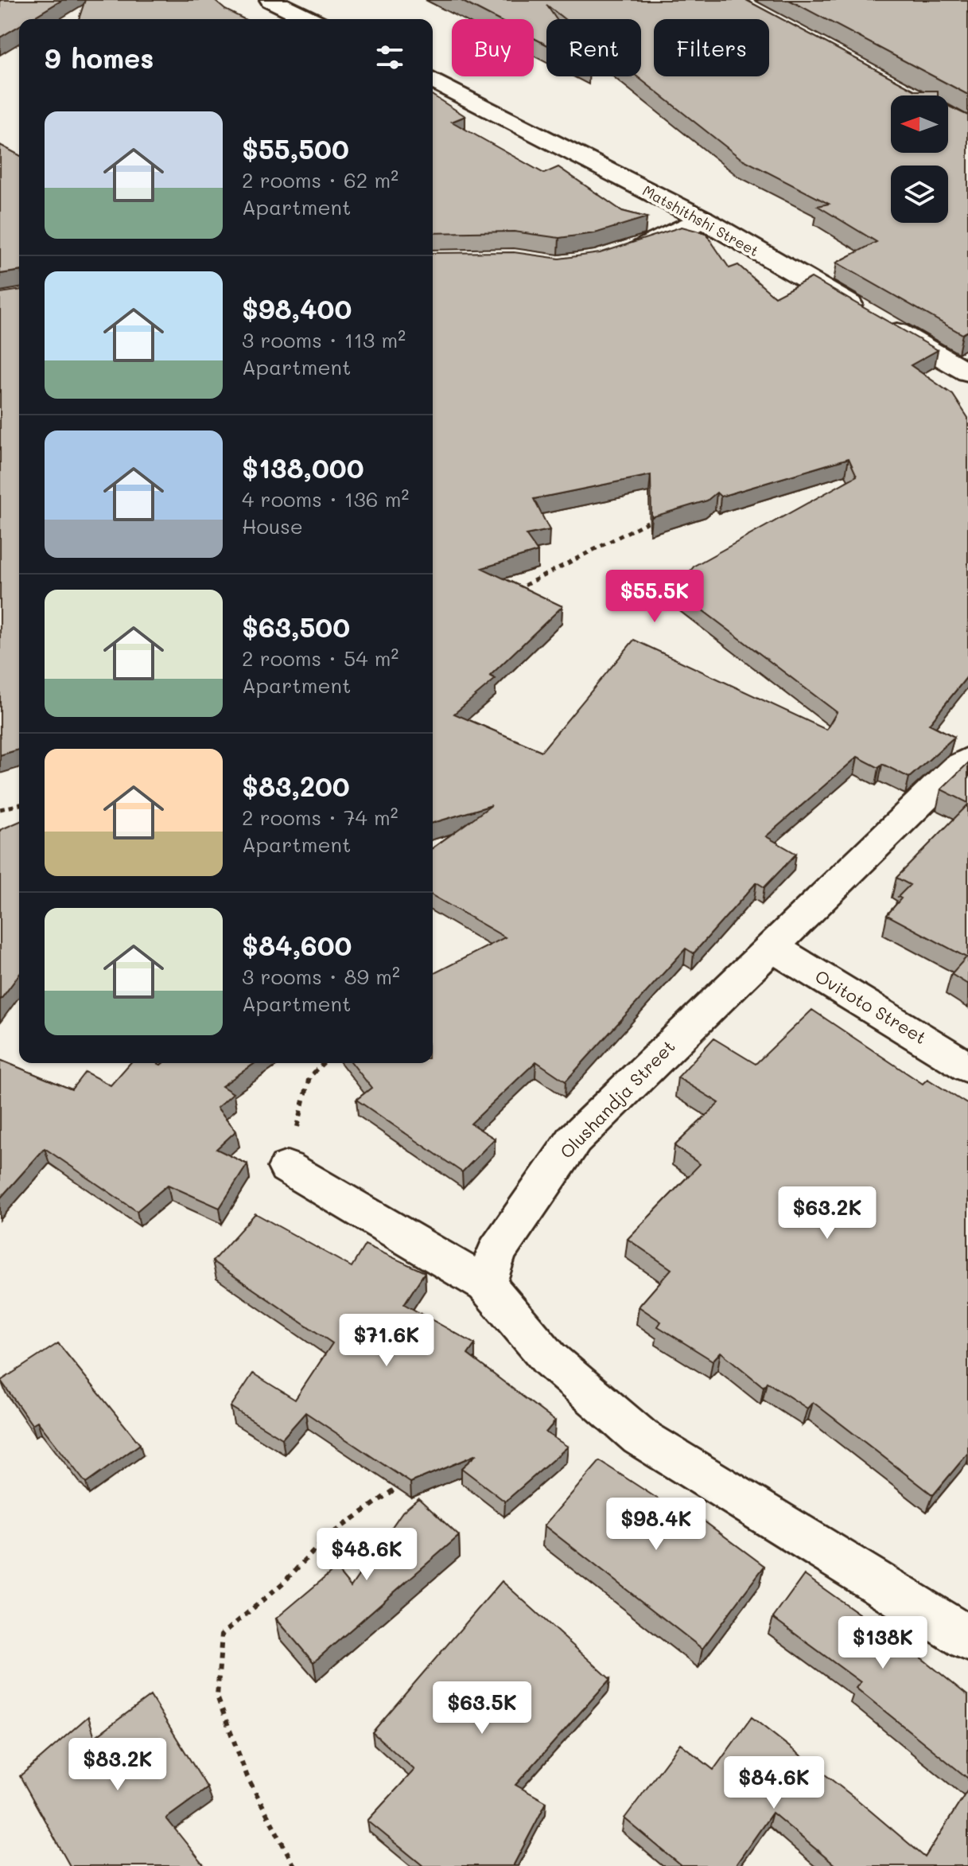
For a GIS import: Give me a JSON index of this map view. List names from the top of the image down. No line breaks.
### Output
{"streets":{"street":["Matshithshi Street","Ovitoto Street","Olushandja Street"]},"crossings":[["Ovitoto Street","Olushandja Street"]],"north":"left","page":{"chip":["Buy","Rent","Filters"],"heading":"9 homes","list":[{"name":"$55,500","note":"2 rooms · 62 m² · Apartment"},{"name":"$98,400","note":"3 rooms · 113 m² · Apartment"},{"name":"$138,000","note":"4 rooms · 136 m² · House"},{"name":"$63,500","note":"2 rooms · 54 m² · Apartment"},{"name":"$83,200","note":"2 rooms · 74 m² · Apartment"},{"name":"$84,600","note":"3 rooms · 89 m² · Apartment"}],"price":["$55.5K","$63.2K","$71.6K","$98.4K","$48.6K","$138K","$63.5K","$83.2K","$84.6K"]}}
